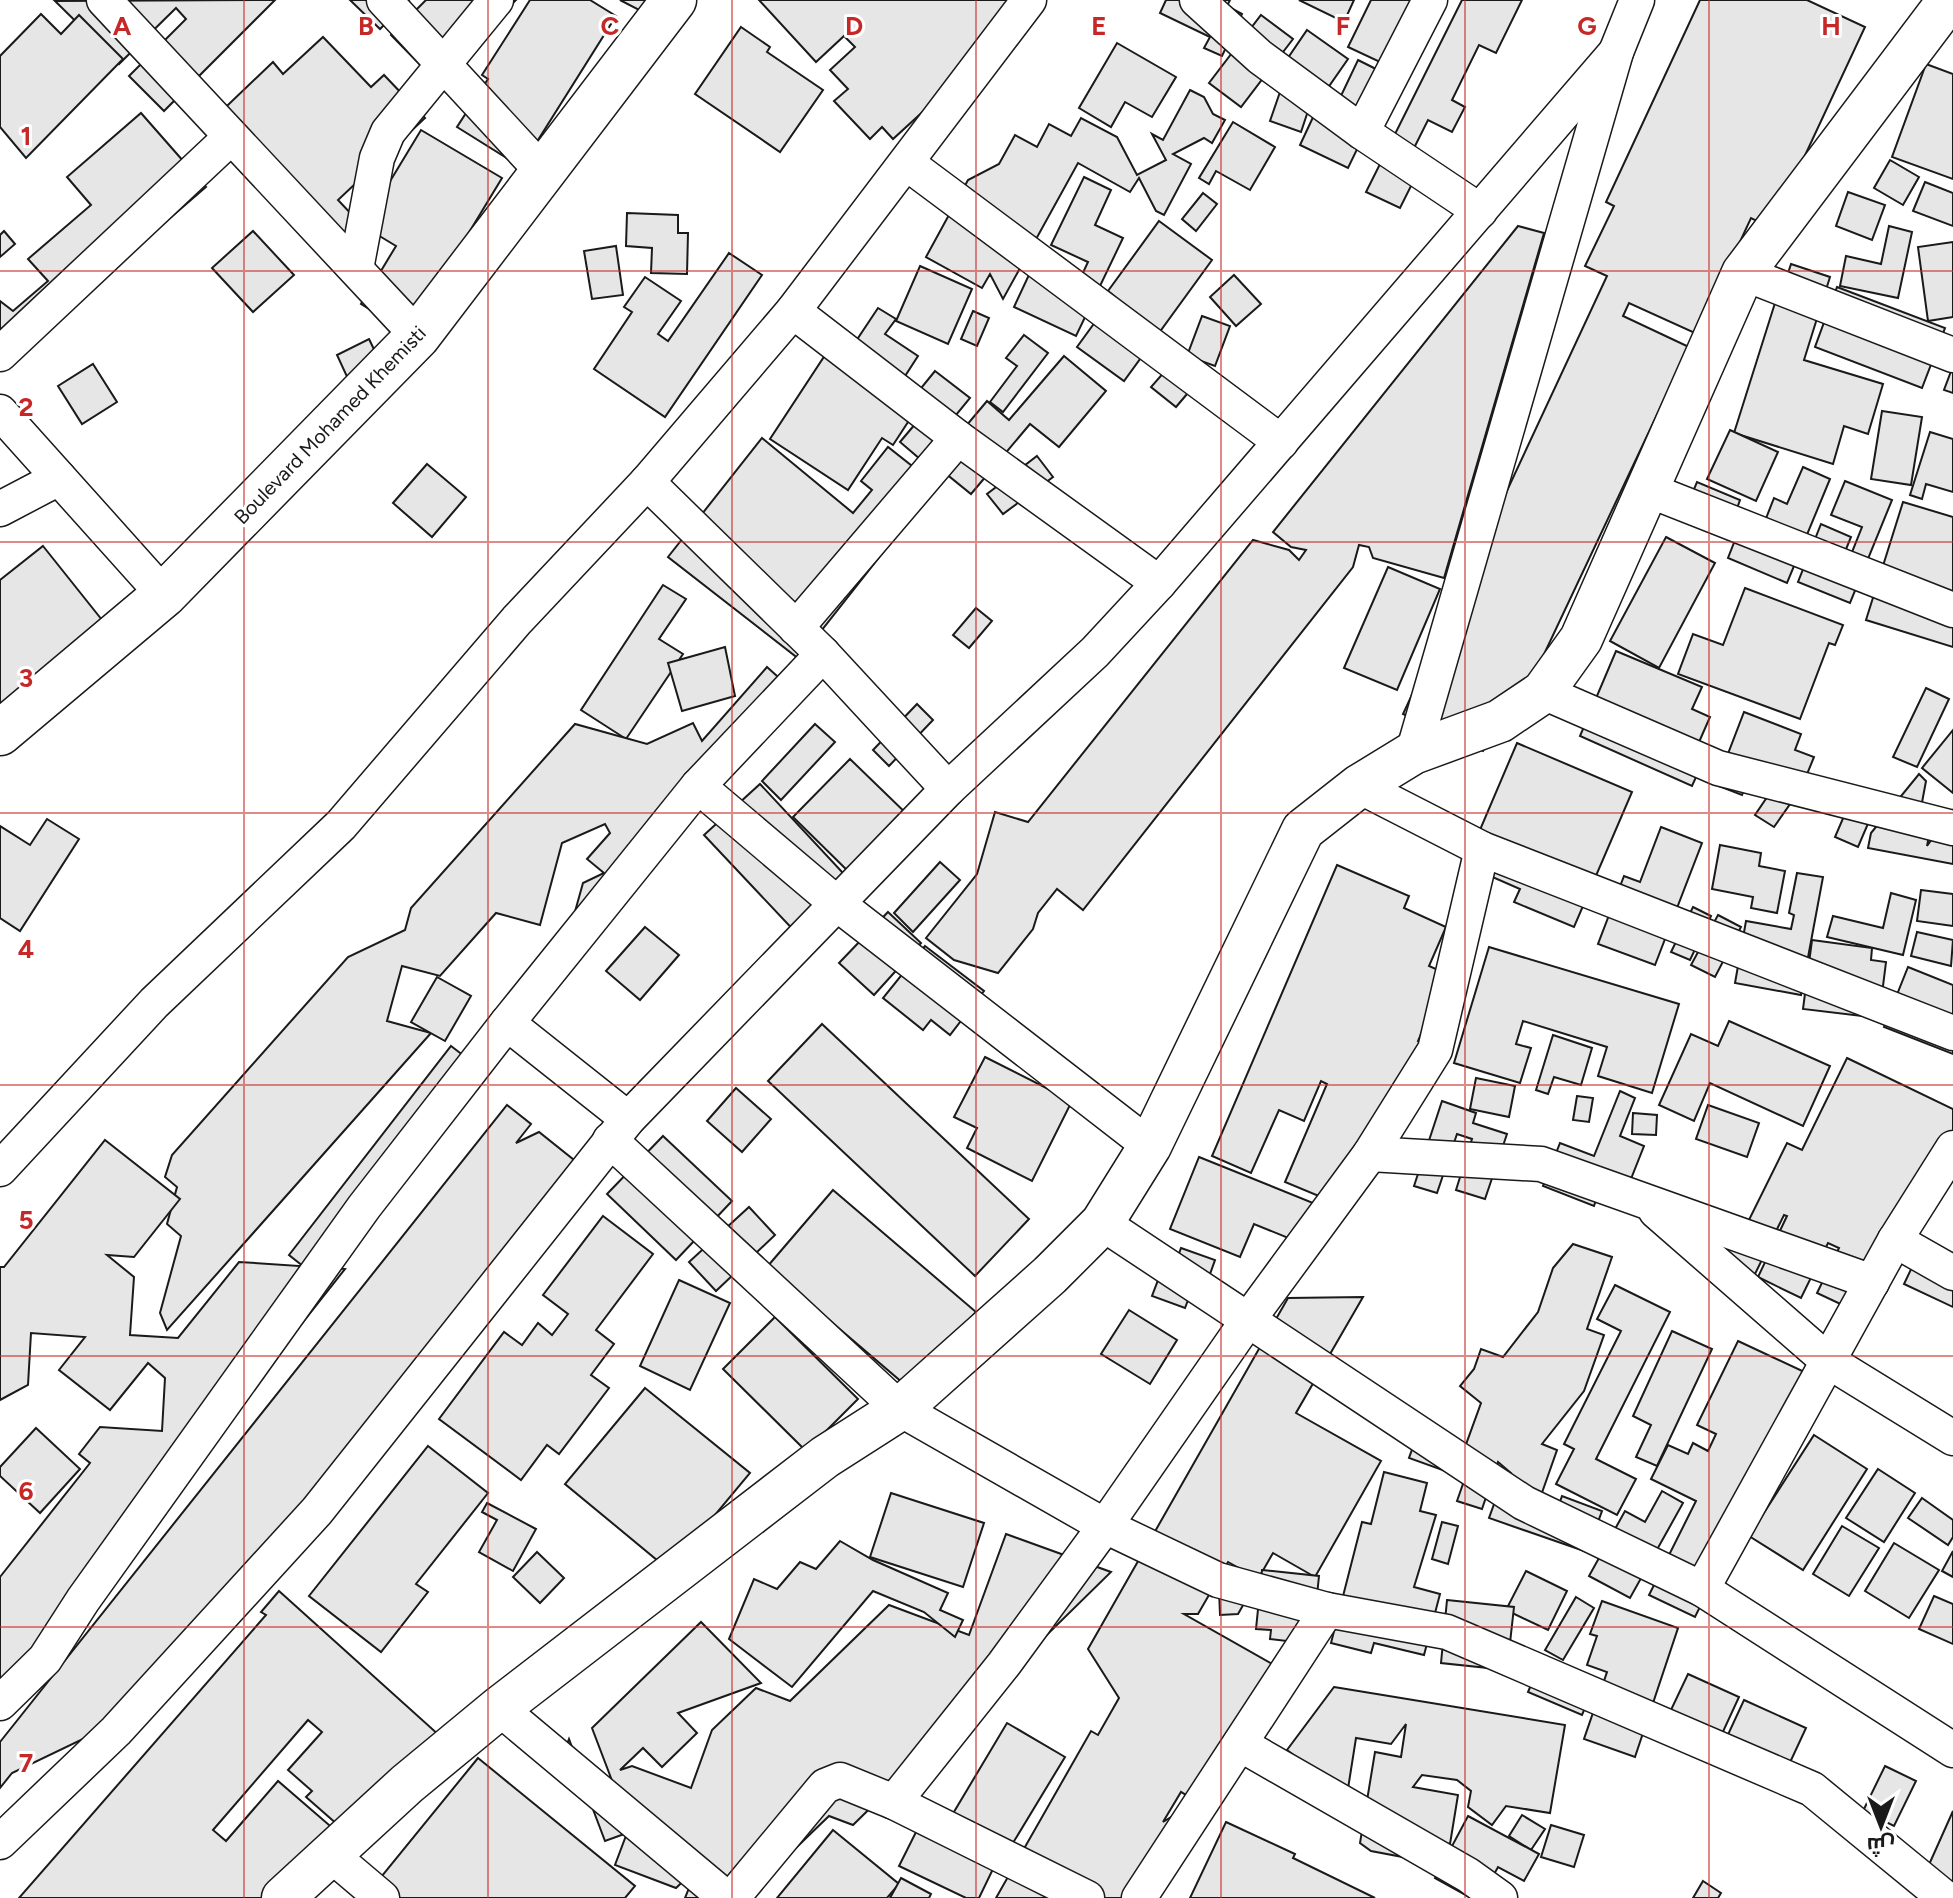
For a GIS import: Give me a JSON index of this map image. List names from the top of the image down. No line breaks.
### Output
{"streets":{"main road":["Boulevard Mohamed Khemisti"]},"north":"bottom","grid":{"columns":["A","B","C","D","E","F","G","H"],"rows":["1","2","3","4","5","6","7"]}}
